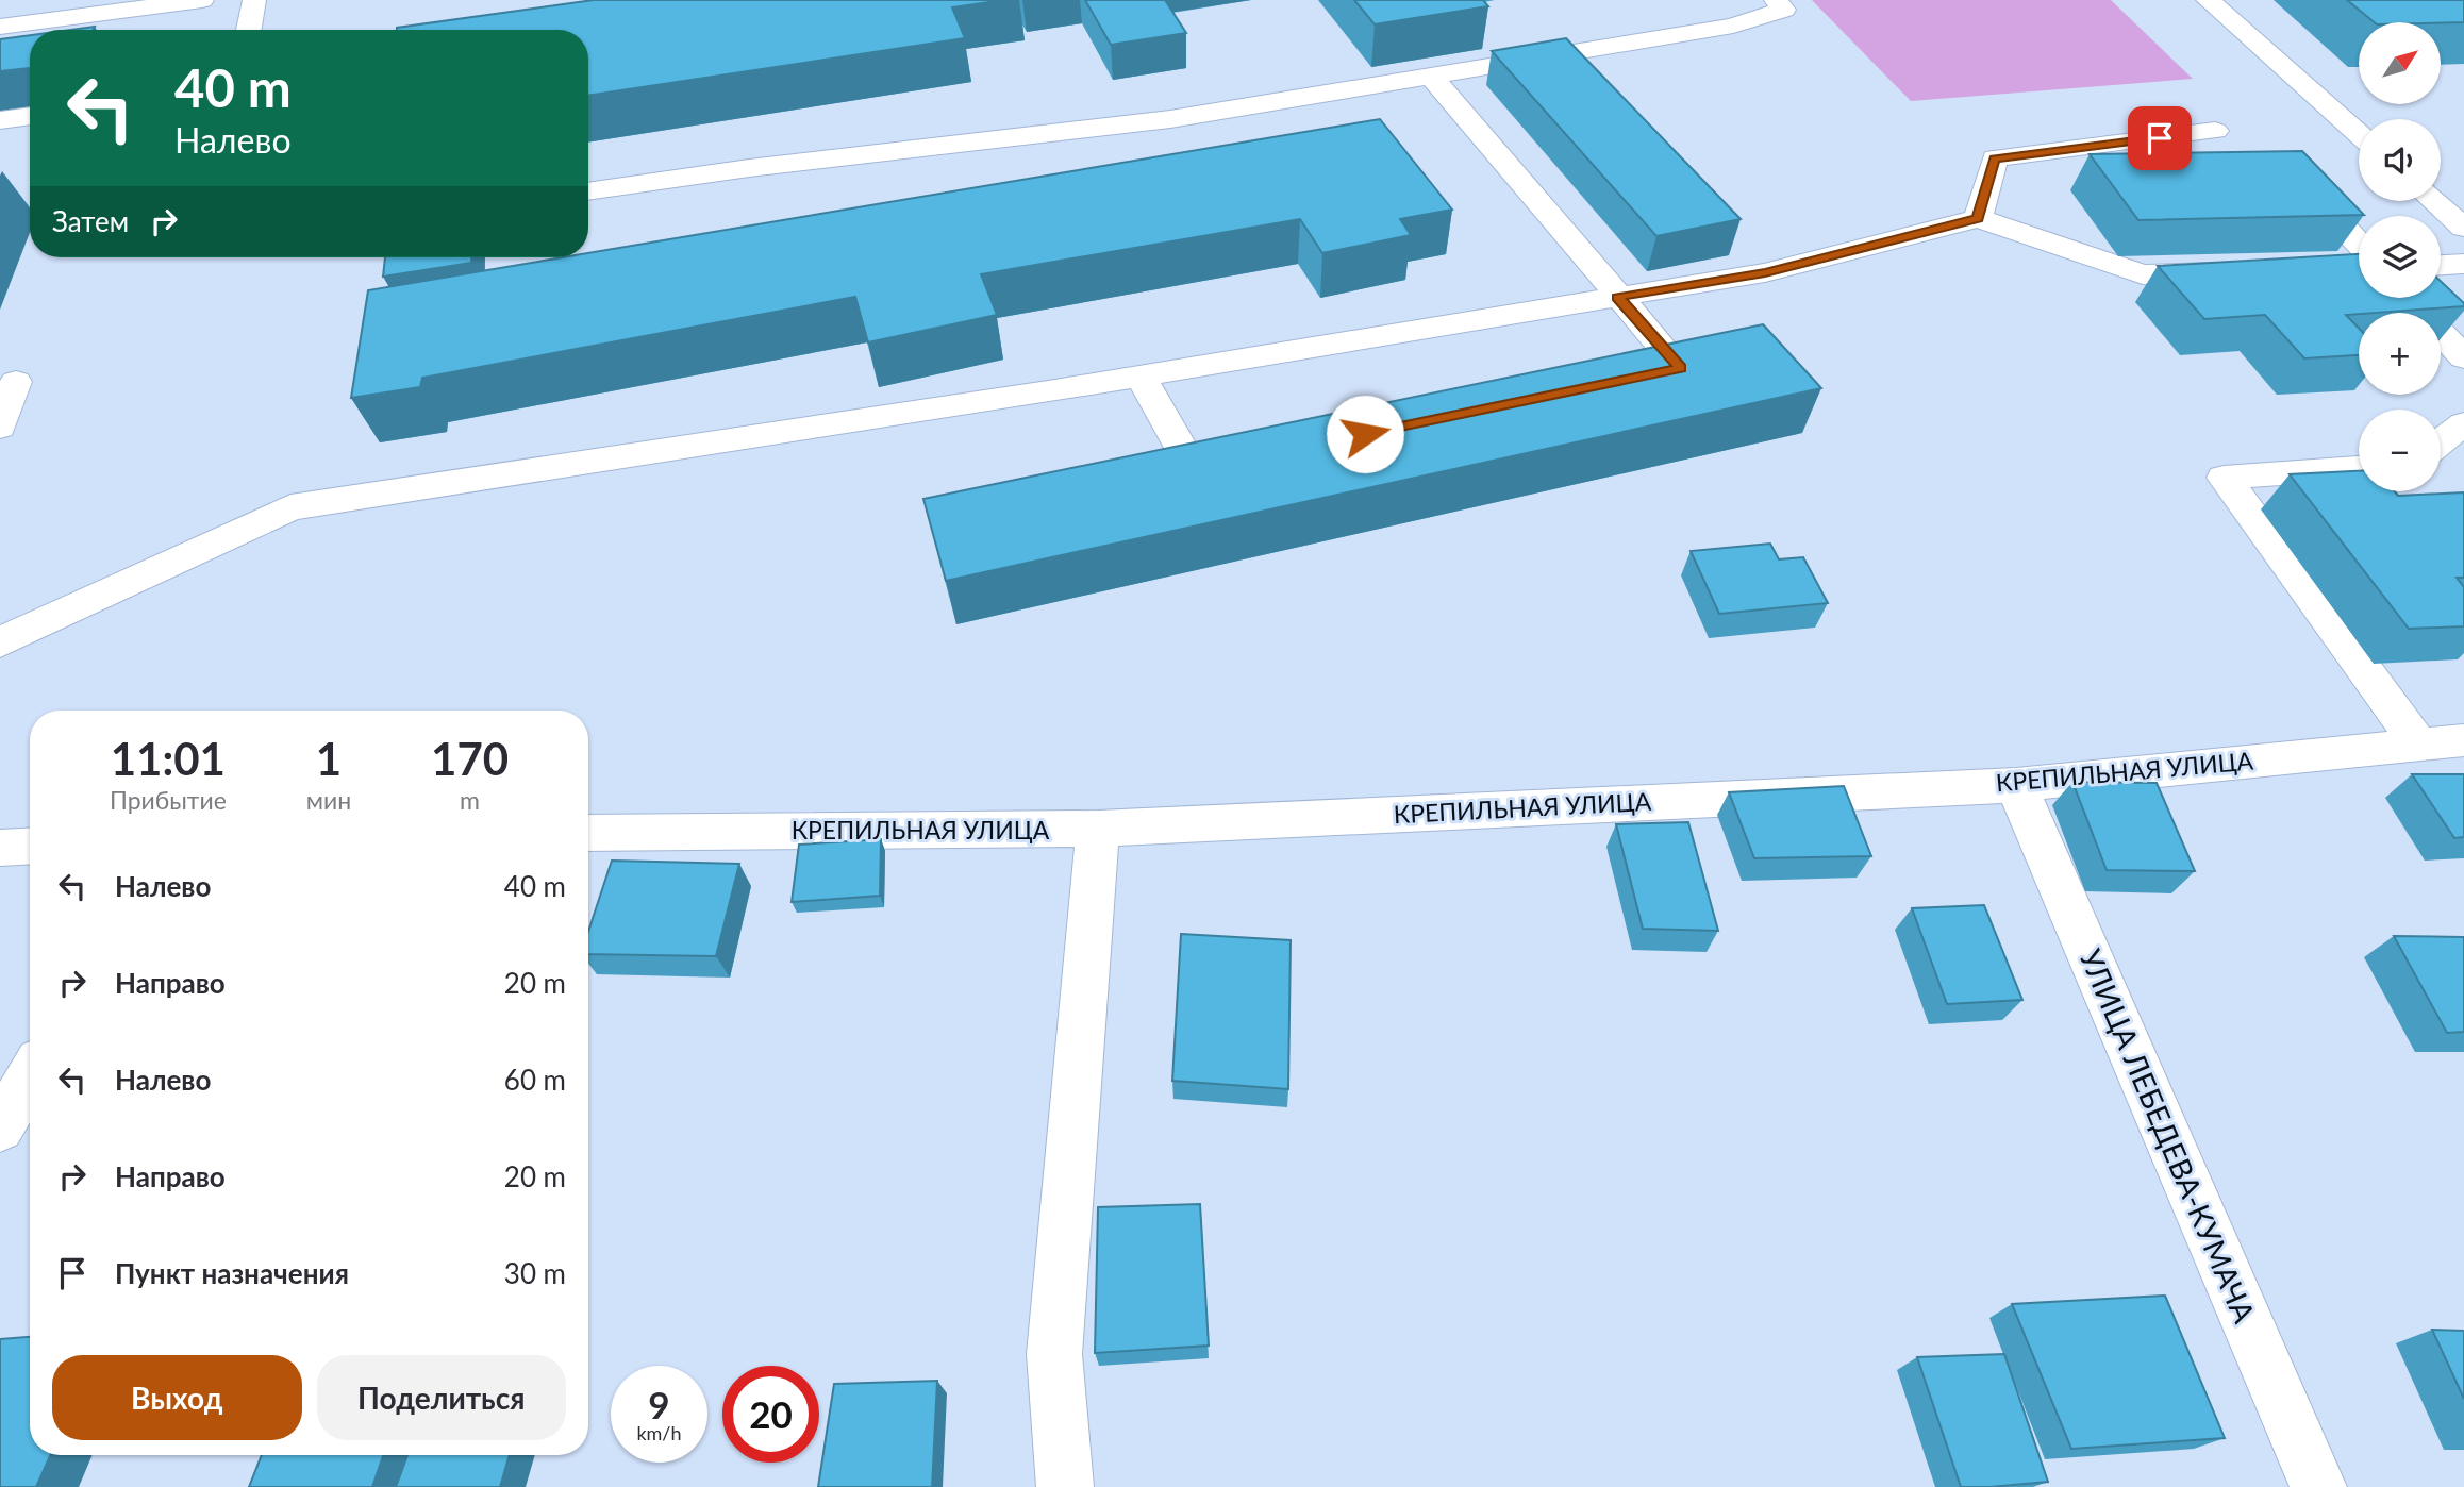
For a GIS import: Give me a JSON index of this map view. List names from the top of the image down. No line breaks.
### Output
{"streets":{"street":["КРЕПИЛЬНАЯ УЛИЦА","УЛИЦА ЛЕБЕДЕВА-КУМАЧА"]},"crossings":[["КРЕПИЛЬНАЯ УЛИЦА","УЛИЦА ЛЕБЕДЕВА-КУМАЧА"]],"north":"top right","page":{"map_buttons":["+","−"],"turn":["40 m","Налево"],"then":"Затем","eta":["11:01","Прибытие","1","мин","170","m"],"list":[{"name":"Налево","value":"40 m"},{"name":"Направо","value":"20 m"},{"name":"Налево","value":"60 m"},{"name":"Направо","value":"20 m"},{"name":"Пункт назначения","value":"30 m"}],"buttons":["Выход","Поделиться"],"speed":"9 km/h","limit":"20"}}
